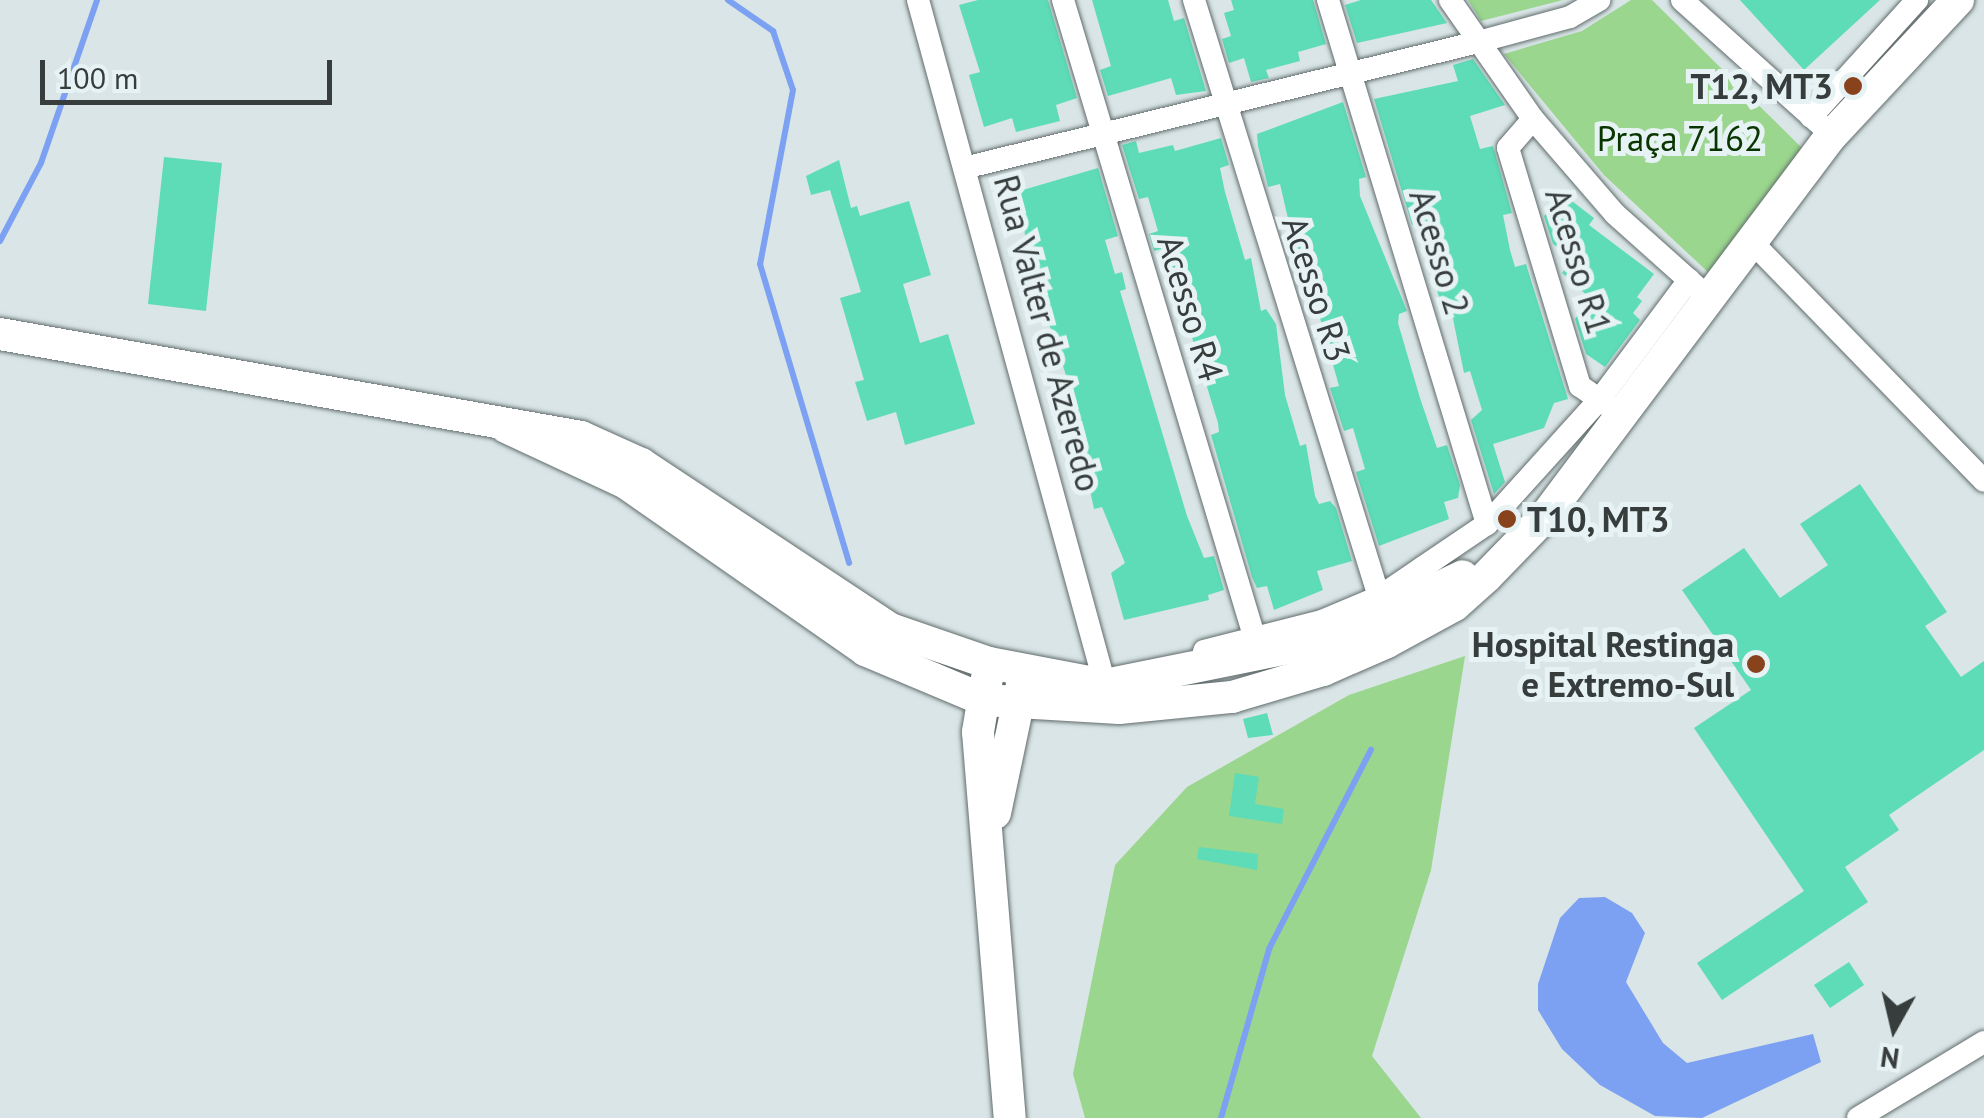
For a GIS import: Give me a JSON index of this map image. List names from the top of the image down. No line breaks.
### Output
{"streets":{"street":["Acesso 2","Acesso R1","Acesso R3","Acesso R4","Rua Valter de Azeredo"]},"parks":["Praça 7162"],"places":["T12, MT3","T10, MT3","Hospital Restinga e Extremo-Sul"],"scale_bar":"100 m","north":"bottom"}
